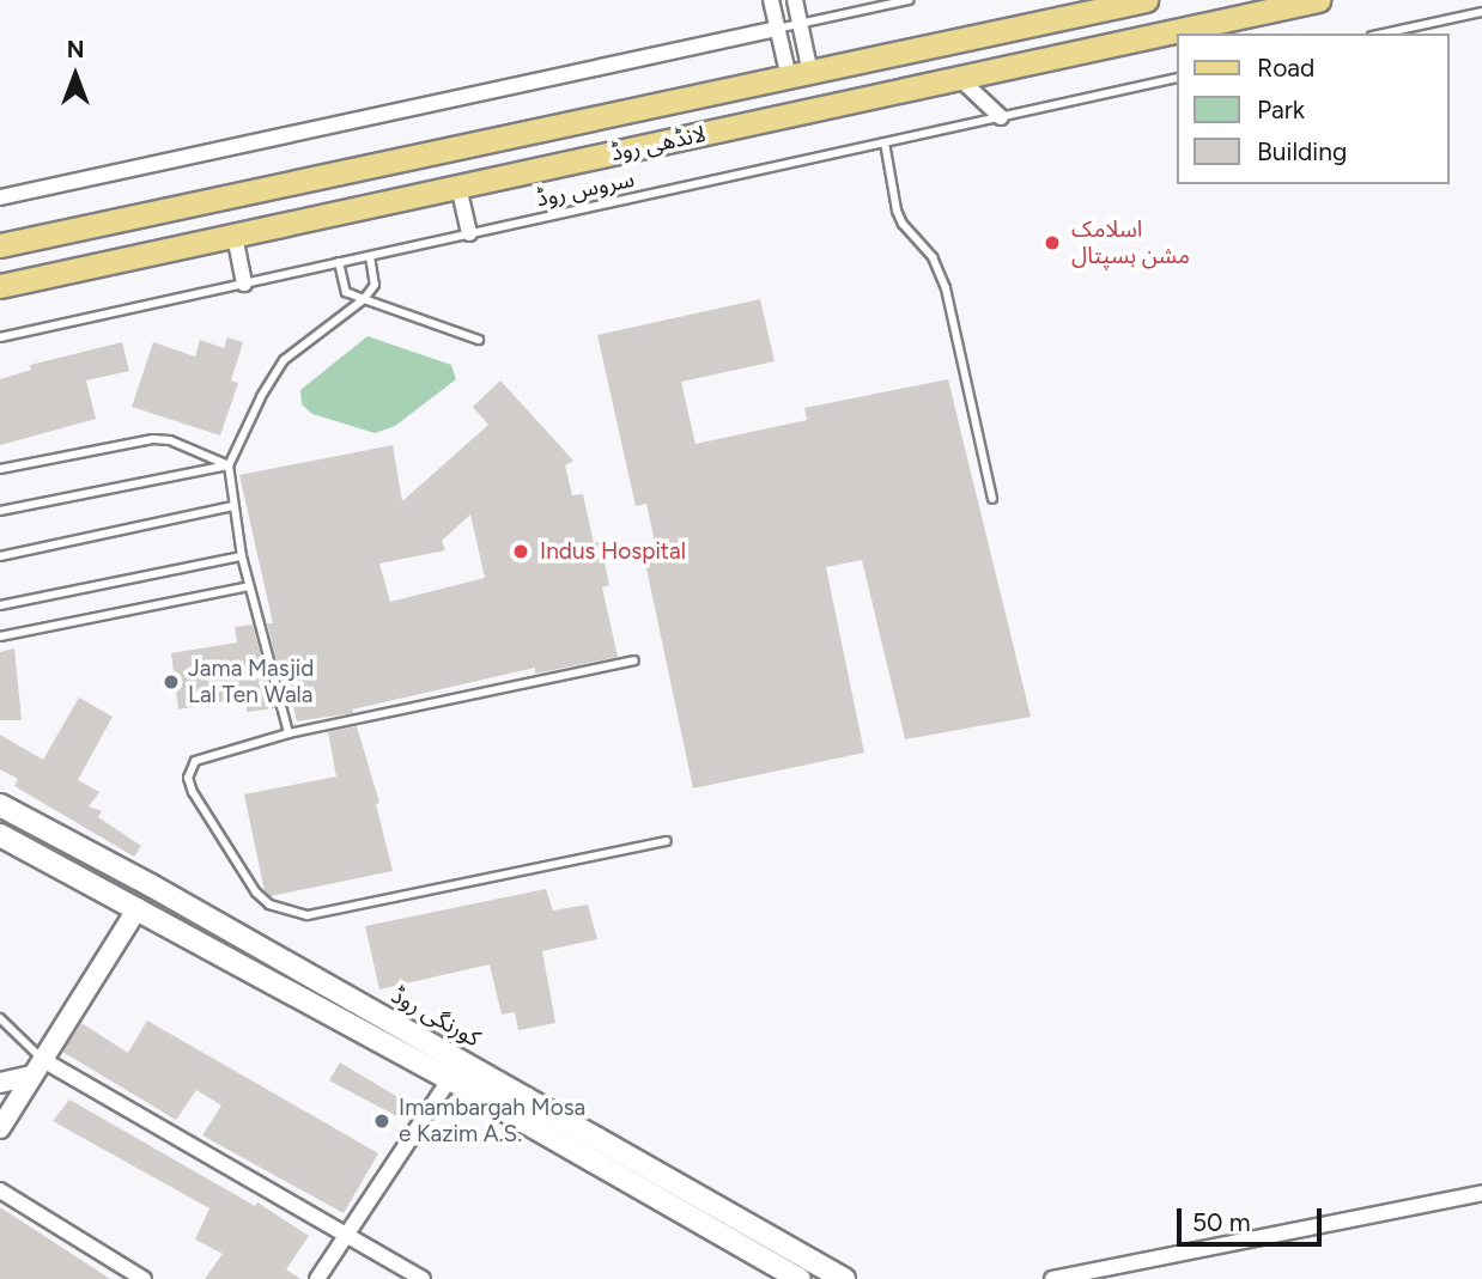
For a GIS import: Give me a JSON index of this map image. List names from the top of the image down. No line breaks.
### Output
{"streets":{"main road":["لانڈھی روڈ","کورنگی روڈ"],"lane":["سروس روڈ"]},"places":["اسلامک مشن ہسپتال","Indus Hospital","Jama Masjid Lal Ten Wala","Imambargah Mosa e Kazim A.S."],"legend":["Road","Park","Building"],"scale_bar":"50 m","north":"top"}
